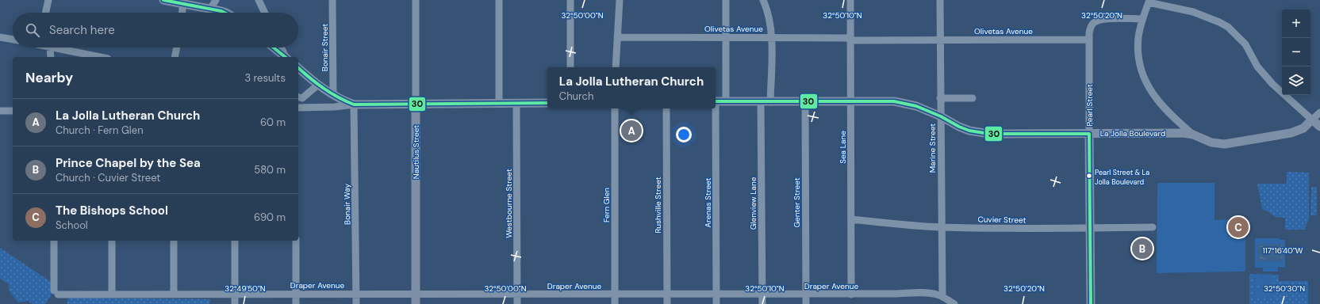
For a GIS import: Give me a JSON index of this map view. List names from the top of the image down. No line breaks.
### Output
{"streets":{"main road":["Pearl Street","La Jolla Boulevard","Nautilus Street"],"street":["Olivetas Avenue","Bonair Street","Sea Lane","Marine Street","Arenas Street","Genter Street","Westbourne Street","Glenview Lane","Bonair Way","Fern Glen","Rushville Street","Cuvier Street","Draper Avenue"]},"crossings":[["Olivetas Avenue","Pearl Street"],["Olivetas Avenue","Sea Lane"],["Olivetas Avenue","Marine Street"],["Pearl Street","La Jolla Boulevard"],["Pearl Street","Cuvier Street"],["La Jolla Boulevard","Sea Lane"],["La Jolla Boulevard","Marine Street"],["La Jolla Boulevard","Genter Street"],["La Jolla Boulevard","Glenview Lane"],["Sea Lane","Cuvier Street"],["Sea Lane","Draper Avenue"],["Marine Street","Cuvier Street"],["Marine Street","Draper Avenue"],["Nautilus Street","Draper Avenue"],["Arenas Street","Draper Avenue"],["Genter Street","Draper Avenue"],["Westbourne Street","Draper Avenue"],["Glenview Lane","Draper Avenue"],["Bonair Way","Draper Avenue"],["Fern Glen","Draper Avenue"],["Rushville Street","Draper Avenue"]],"places":["Pearl Street & La Jolla Boulevard"],"lines":["transit line 30"],"page":{"map_buttons":["+","−"],"search":"Search here","heading":["Nearby","3 results"],"popup":["La Jolla Lutheran Church","Church"],"list":[{"mark":"A","name":"La Jolla Lutheran Church","note":"Church · Fern Glen","value":"60 m"},{"mark":"B","name":"Prince Chapel by the Sea","note":"Church · Cuvier Street","value":"580 m"},{"mark":"C","name":"The Bishops School","note":"School","value":"690 m"}],"pins":["A","C","B"]},"coordinates":["32°50'00\"N","32°50'10\"N","32°50'20\"N","117°16'40\"W","32°49'50\"N","32°50'30\"N"]}
